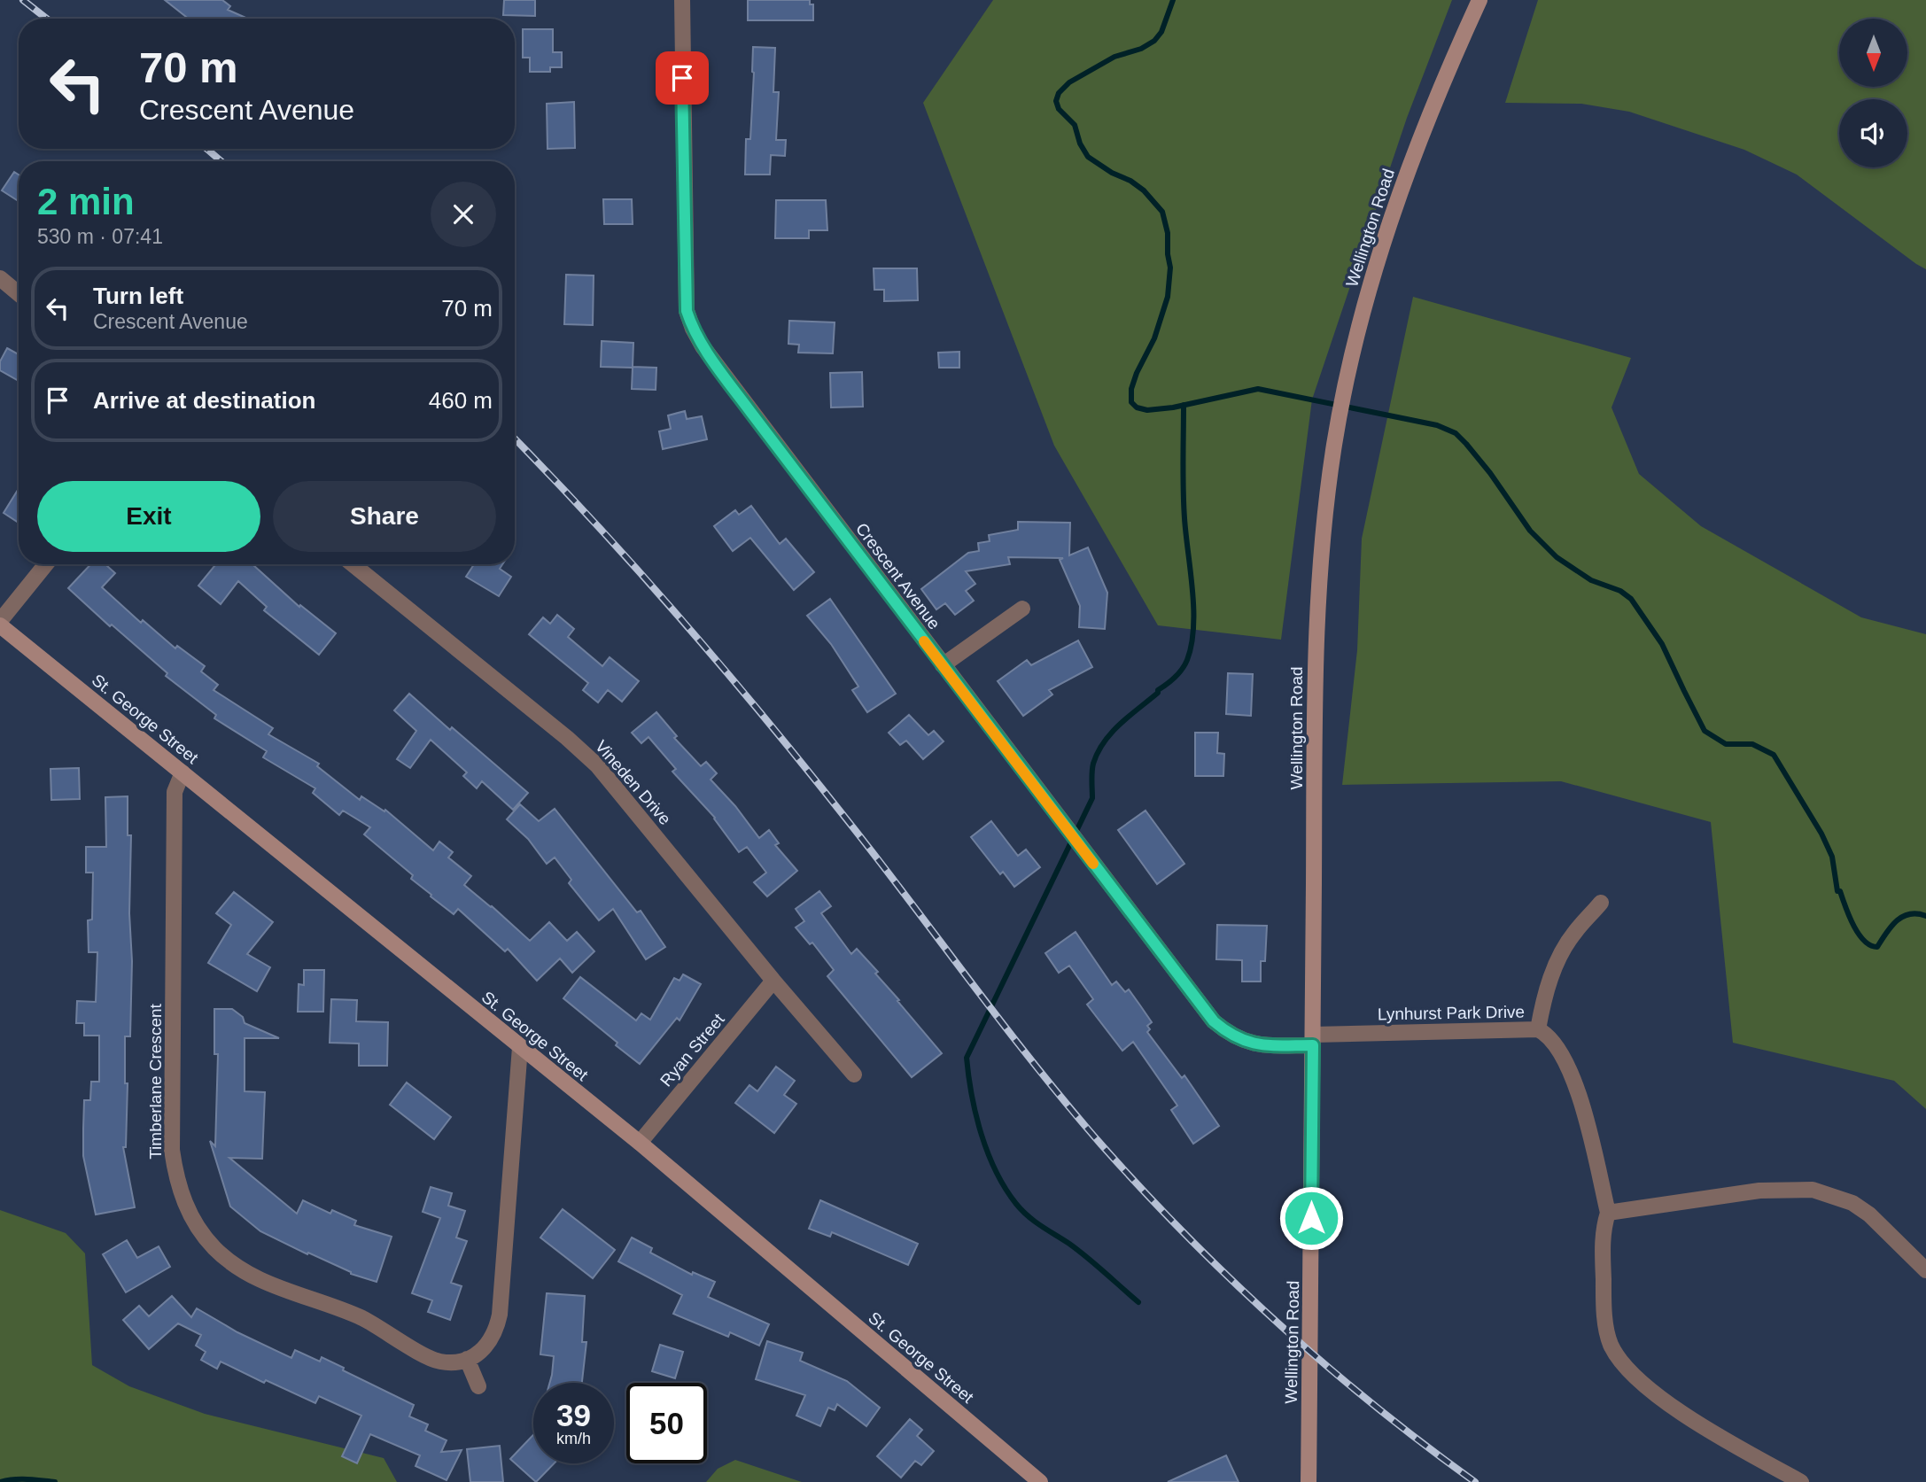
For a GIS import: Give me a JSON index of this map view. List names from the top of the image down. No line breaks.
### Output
{"streets":{"main road":["Wellington Road","St. George Street"],"street":["Crescent Avenue","Vineden Drive","Lynhurst Park Drive","Ryan Street","Timberlane Crescent"]},"crossings":[["Wellington Road","Crescent Avenue"],["Wellington Road","Lynhurst Park Drive"],["Crescent Avenue","Lynhurst Park Drive"],["St. George Street","Ryan Street"],["St. George Street","Timberlane Crescent"],["Vineden Drive","Ryan Street"]],"north":"bottom","page":{"turn":["70 m","Crescent Avenue"],"heading":["2 min","530 m · 07:41"],"list":[{"name":"Turn left","note":"Crescent Avenue","value":"70 m"},{"name":"Arrive at destination","value":"460 m"}],"buttons":["Exit","Share"],"speed":"39 km/h","limit":"50"}}
